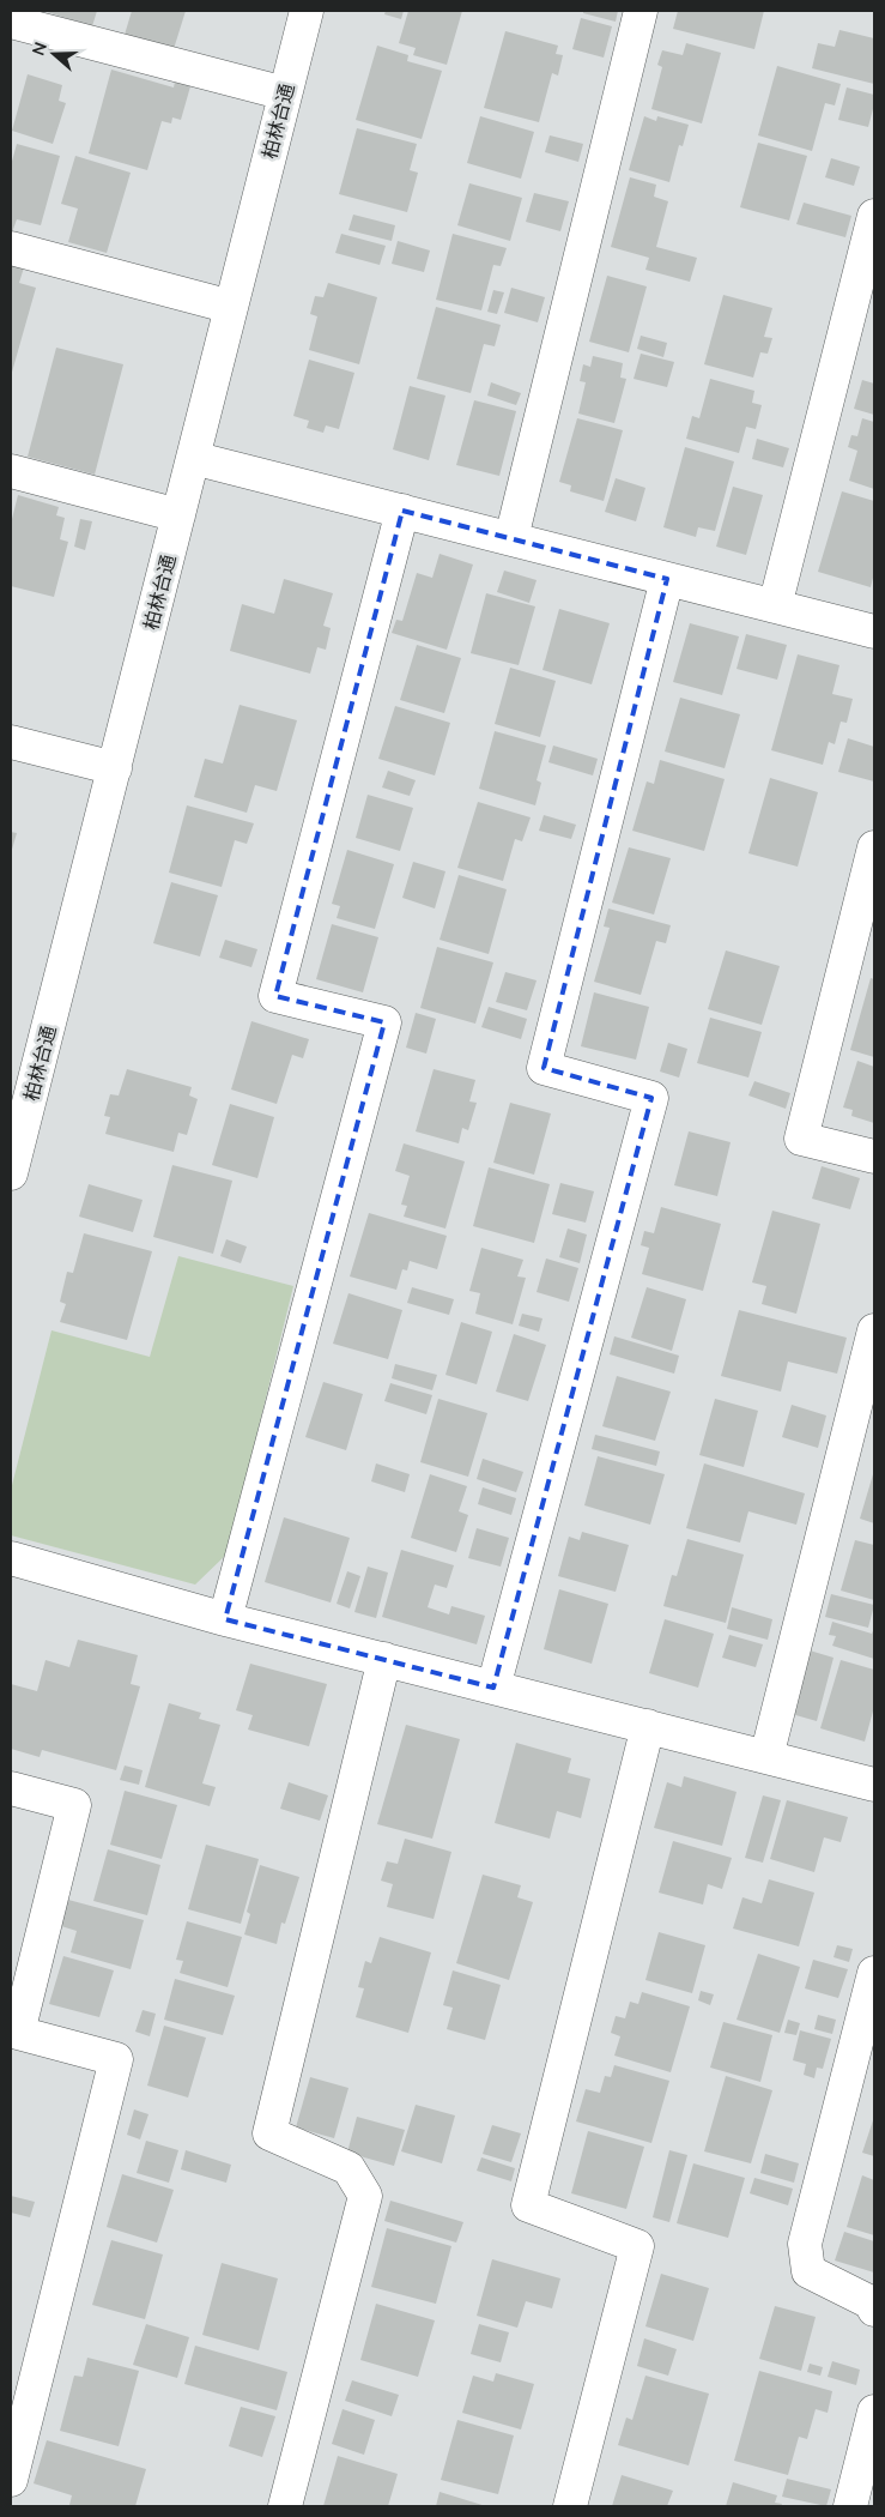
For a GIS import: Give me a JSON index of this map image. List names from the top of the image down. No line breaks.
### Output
{"streets":{"street":["柏林台通"]},"north":"left"}
